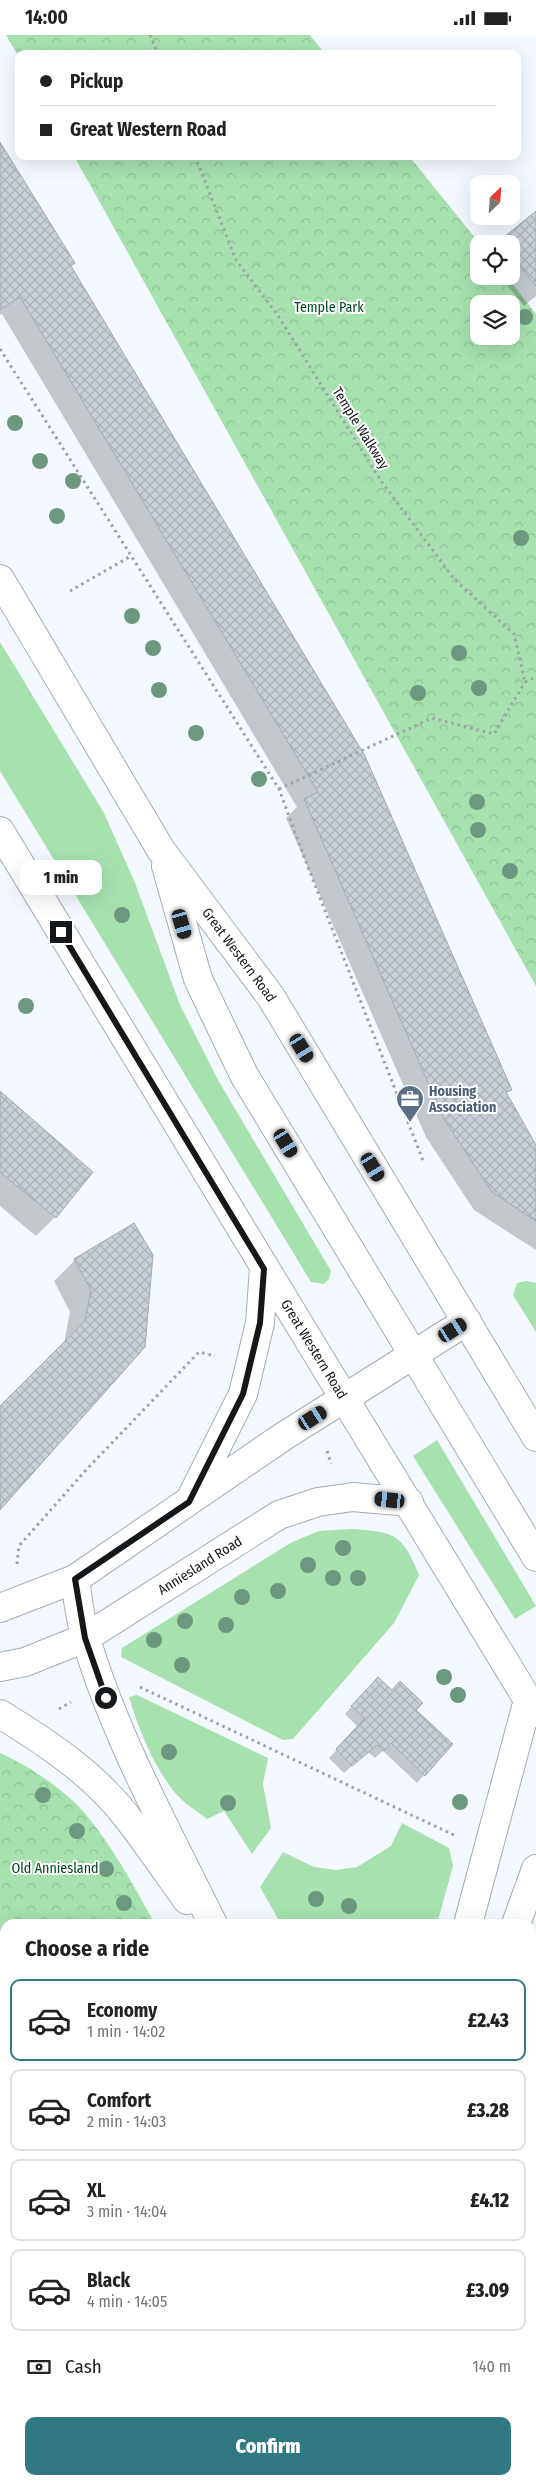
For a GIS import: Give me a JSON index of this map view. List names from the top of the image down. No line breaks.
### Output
{"streets":{"main road":["Great Western Road","Anniesland Road"],"path":["Temple Walkway"]},"crossings":[["Great Western Road","Anniesland Road"]],"parks":["Temple Park","Old Anniesland"],"places":{"office":["Housing Association"]},"north":"top right","page":{"status":"14:00","banner":["Pickup","Great Western Road"],"bubble":"1 min","heading":"Choose a ride","list":[{"name":"Economy","note":"1 min · 14:02","value":"£2.43"},{"name":"Comfort","note":"2 min · 14:03","value":"£3.28"},{"name":"XL","note":"3 min · 14:04","value":"£4.12"},{"name":"Black","note":"4 min · 14:05","value":"£3.09"}],"pay":["Cash","140 m"],"buttons":"Confirm"}}
